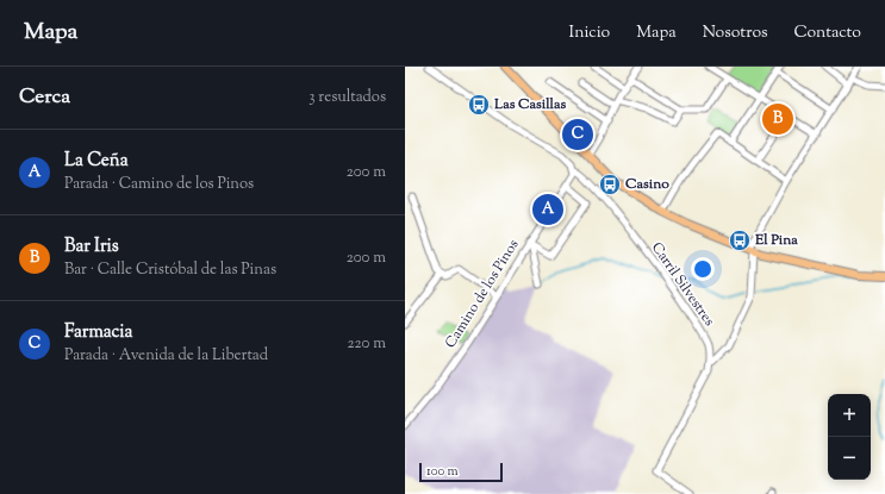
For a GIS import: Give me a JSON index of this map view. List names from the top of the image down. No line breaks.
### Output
{"streets":{"street":["Carril Silvestres","Camino de los Pinos"]},"crossings":[["Carril Silvestres","Camino de los Pinos"]],"places":{"bus stop":["Las Casillas","Casino","El Pina"]},"scale_bar":"100 m","page":{"header":"Mapa","nav":["Inicio","Mapa","Nosotros","Contacto"],"heading":["Cerca","3 resultados"],"pins":["B","C","A"],"list":[{"mark":"A","name":"La Ceña","note":"Parada · Camino de los Pinos","value":"200 m"},{"mark":"B","name":"Bar Iris","note":"Bar · Calle Cristóbal de las Pinas","value":"200 m"},{"mark":"C","name":"Farmacia","note":"Parada · Avenida de la Libertad","value":"220 m"}],"map_buttons":["+","−"],"scale":"100 m"}}
